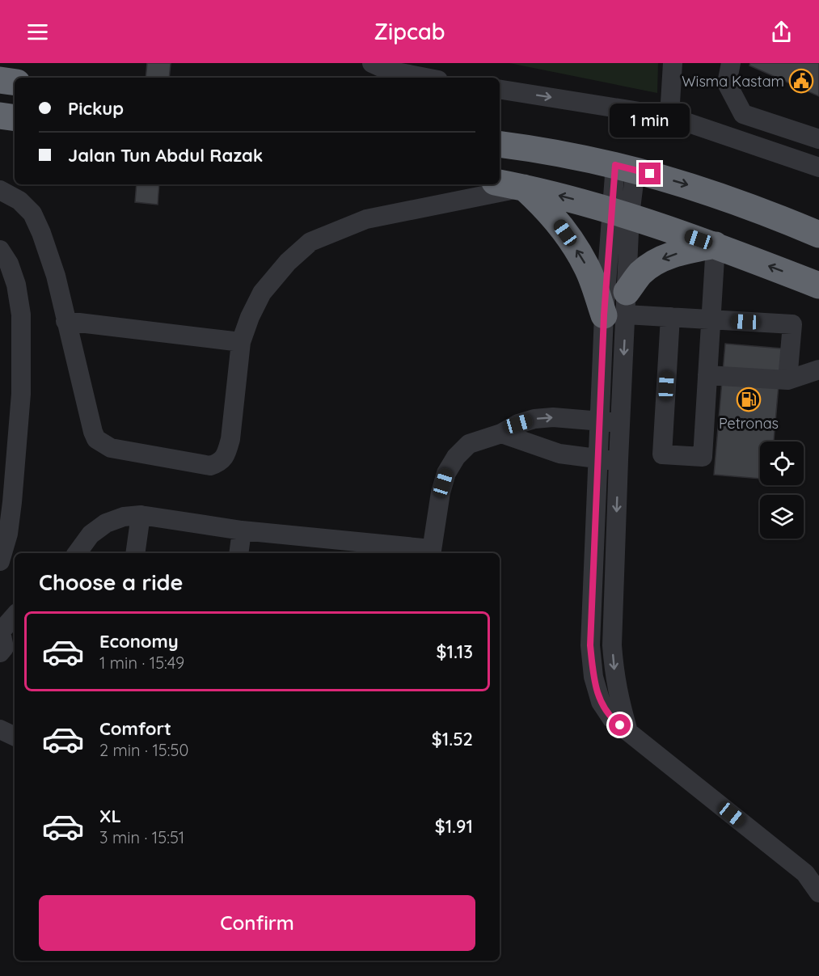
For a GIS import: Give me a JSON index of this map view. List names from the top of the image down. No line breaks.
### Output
{"places":{"public building":["Wisma Kastam"],"fuel station":["Petronas"]},"page":{"header":"Zipcab","banner":["Pickup","Jalan Tun Abdul Razak"],"bubble":"1 min","heading":"Choose a ride","list":[{"name":"Economy","note":"1 min · 15:49","value":"$1.13"},{"name":"Comfort","note":"2 min · 15:50","value":"$1.52"},{"name":"XL","note":"3 min · 15:51","value":"$1.91"}],"buttons":"Confirm"}}
